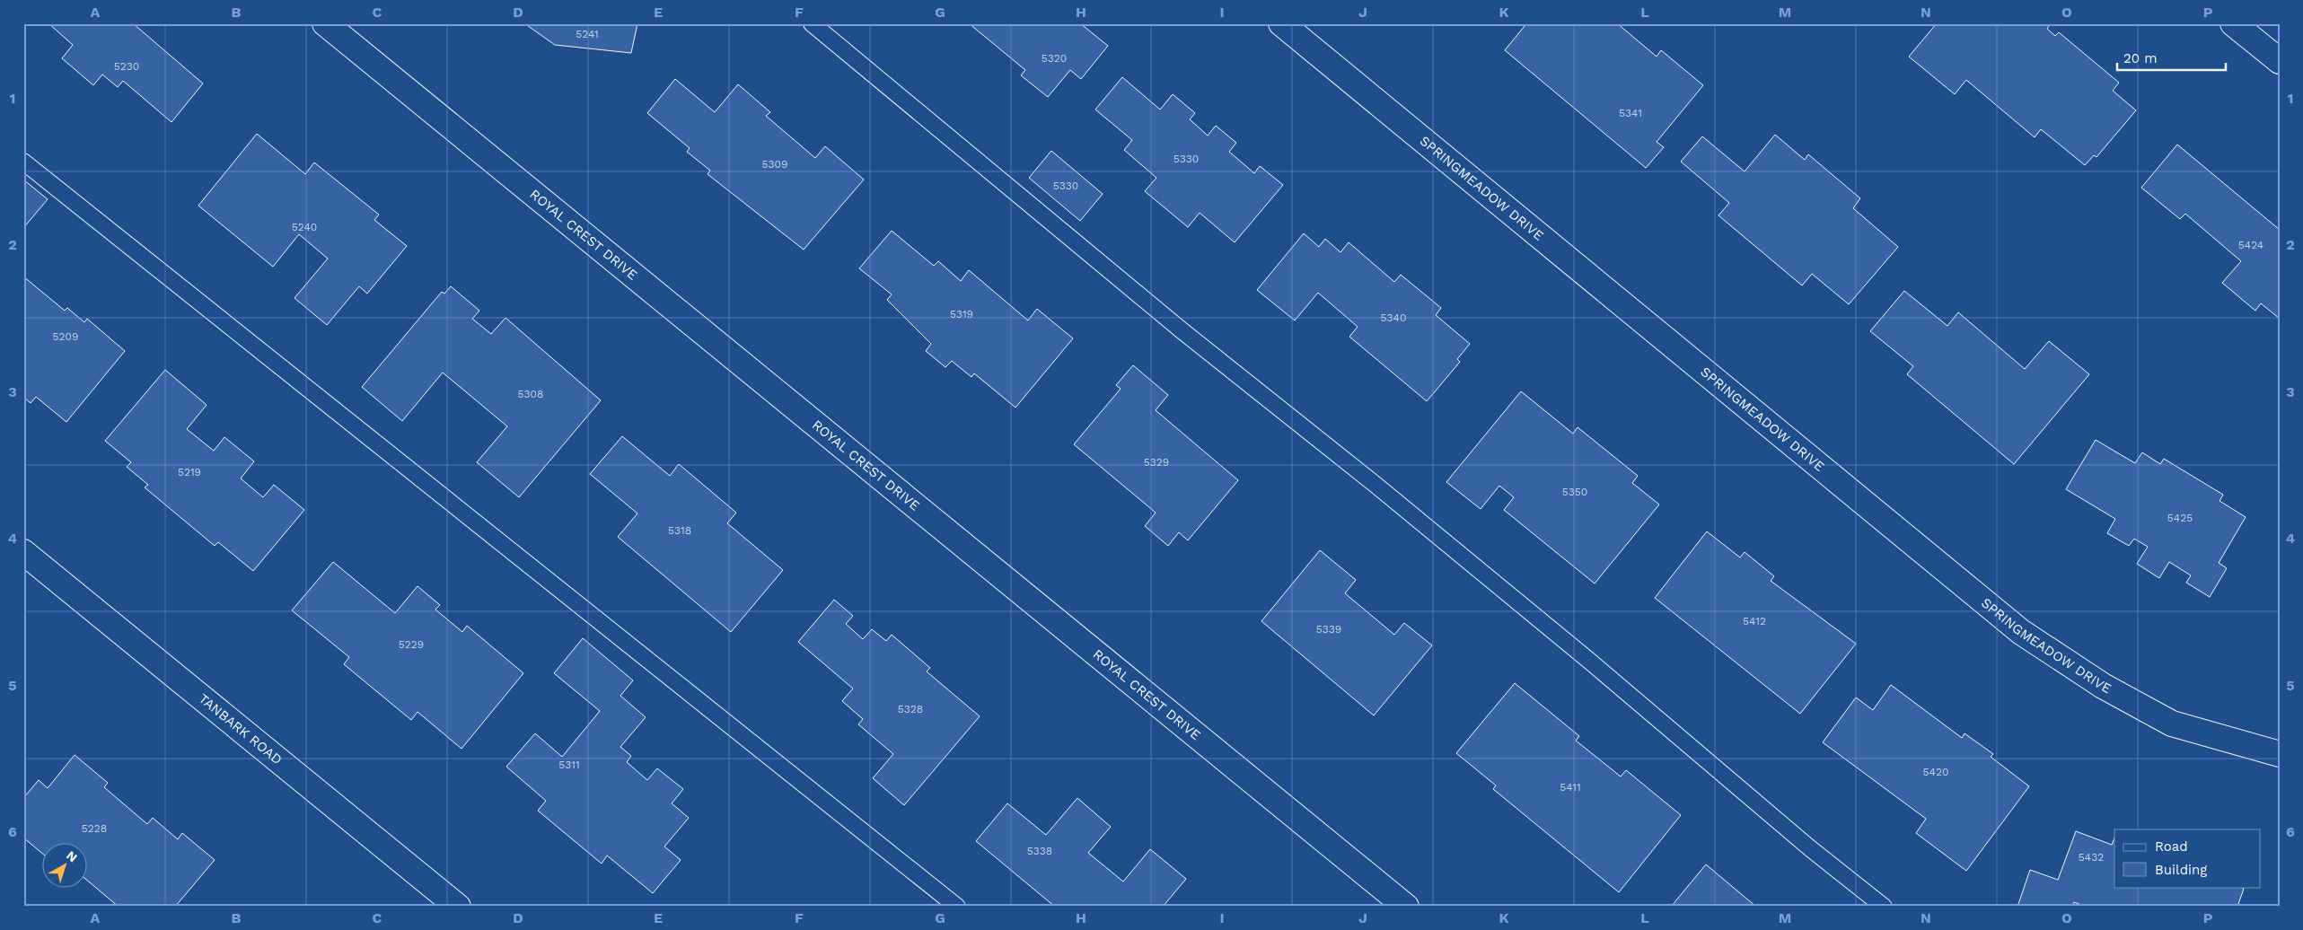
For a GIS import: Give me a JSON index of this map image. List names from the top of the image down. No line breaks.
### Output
{"streets":{"street":["SPRINGMEADOW DRIVE","ROYAL CREST DRIVE","TANBARK ROAD"]},"house_numbers":["5241","5320","5230","5341","5330","5309","5330","5240","5424","5319","5340","5209","5308","5329","5219","5350","5425","5318","5412","5339","5229","5328","5311","5420","5411","5228","5338","5432"],"legend":["Road","Building"],"scale_bar":"20 m","north":"top right","grid":{"columns":["A","B","C","D","E","F","G","H","I","J","K","L","M","N","O","P"],"rows":["1","2","3","4","5","6"]}}
